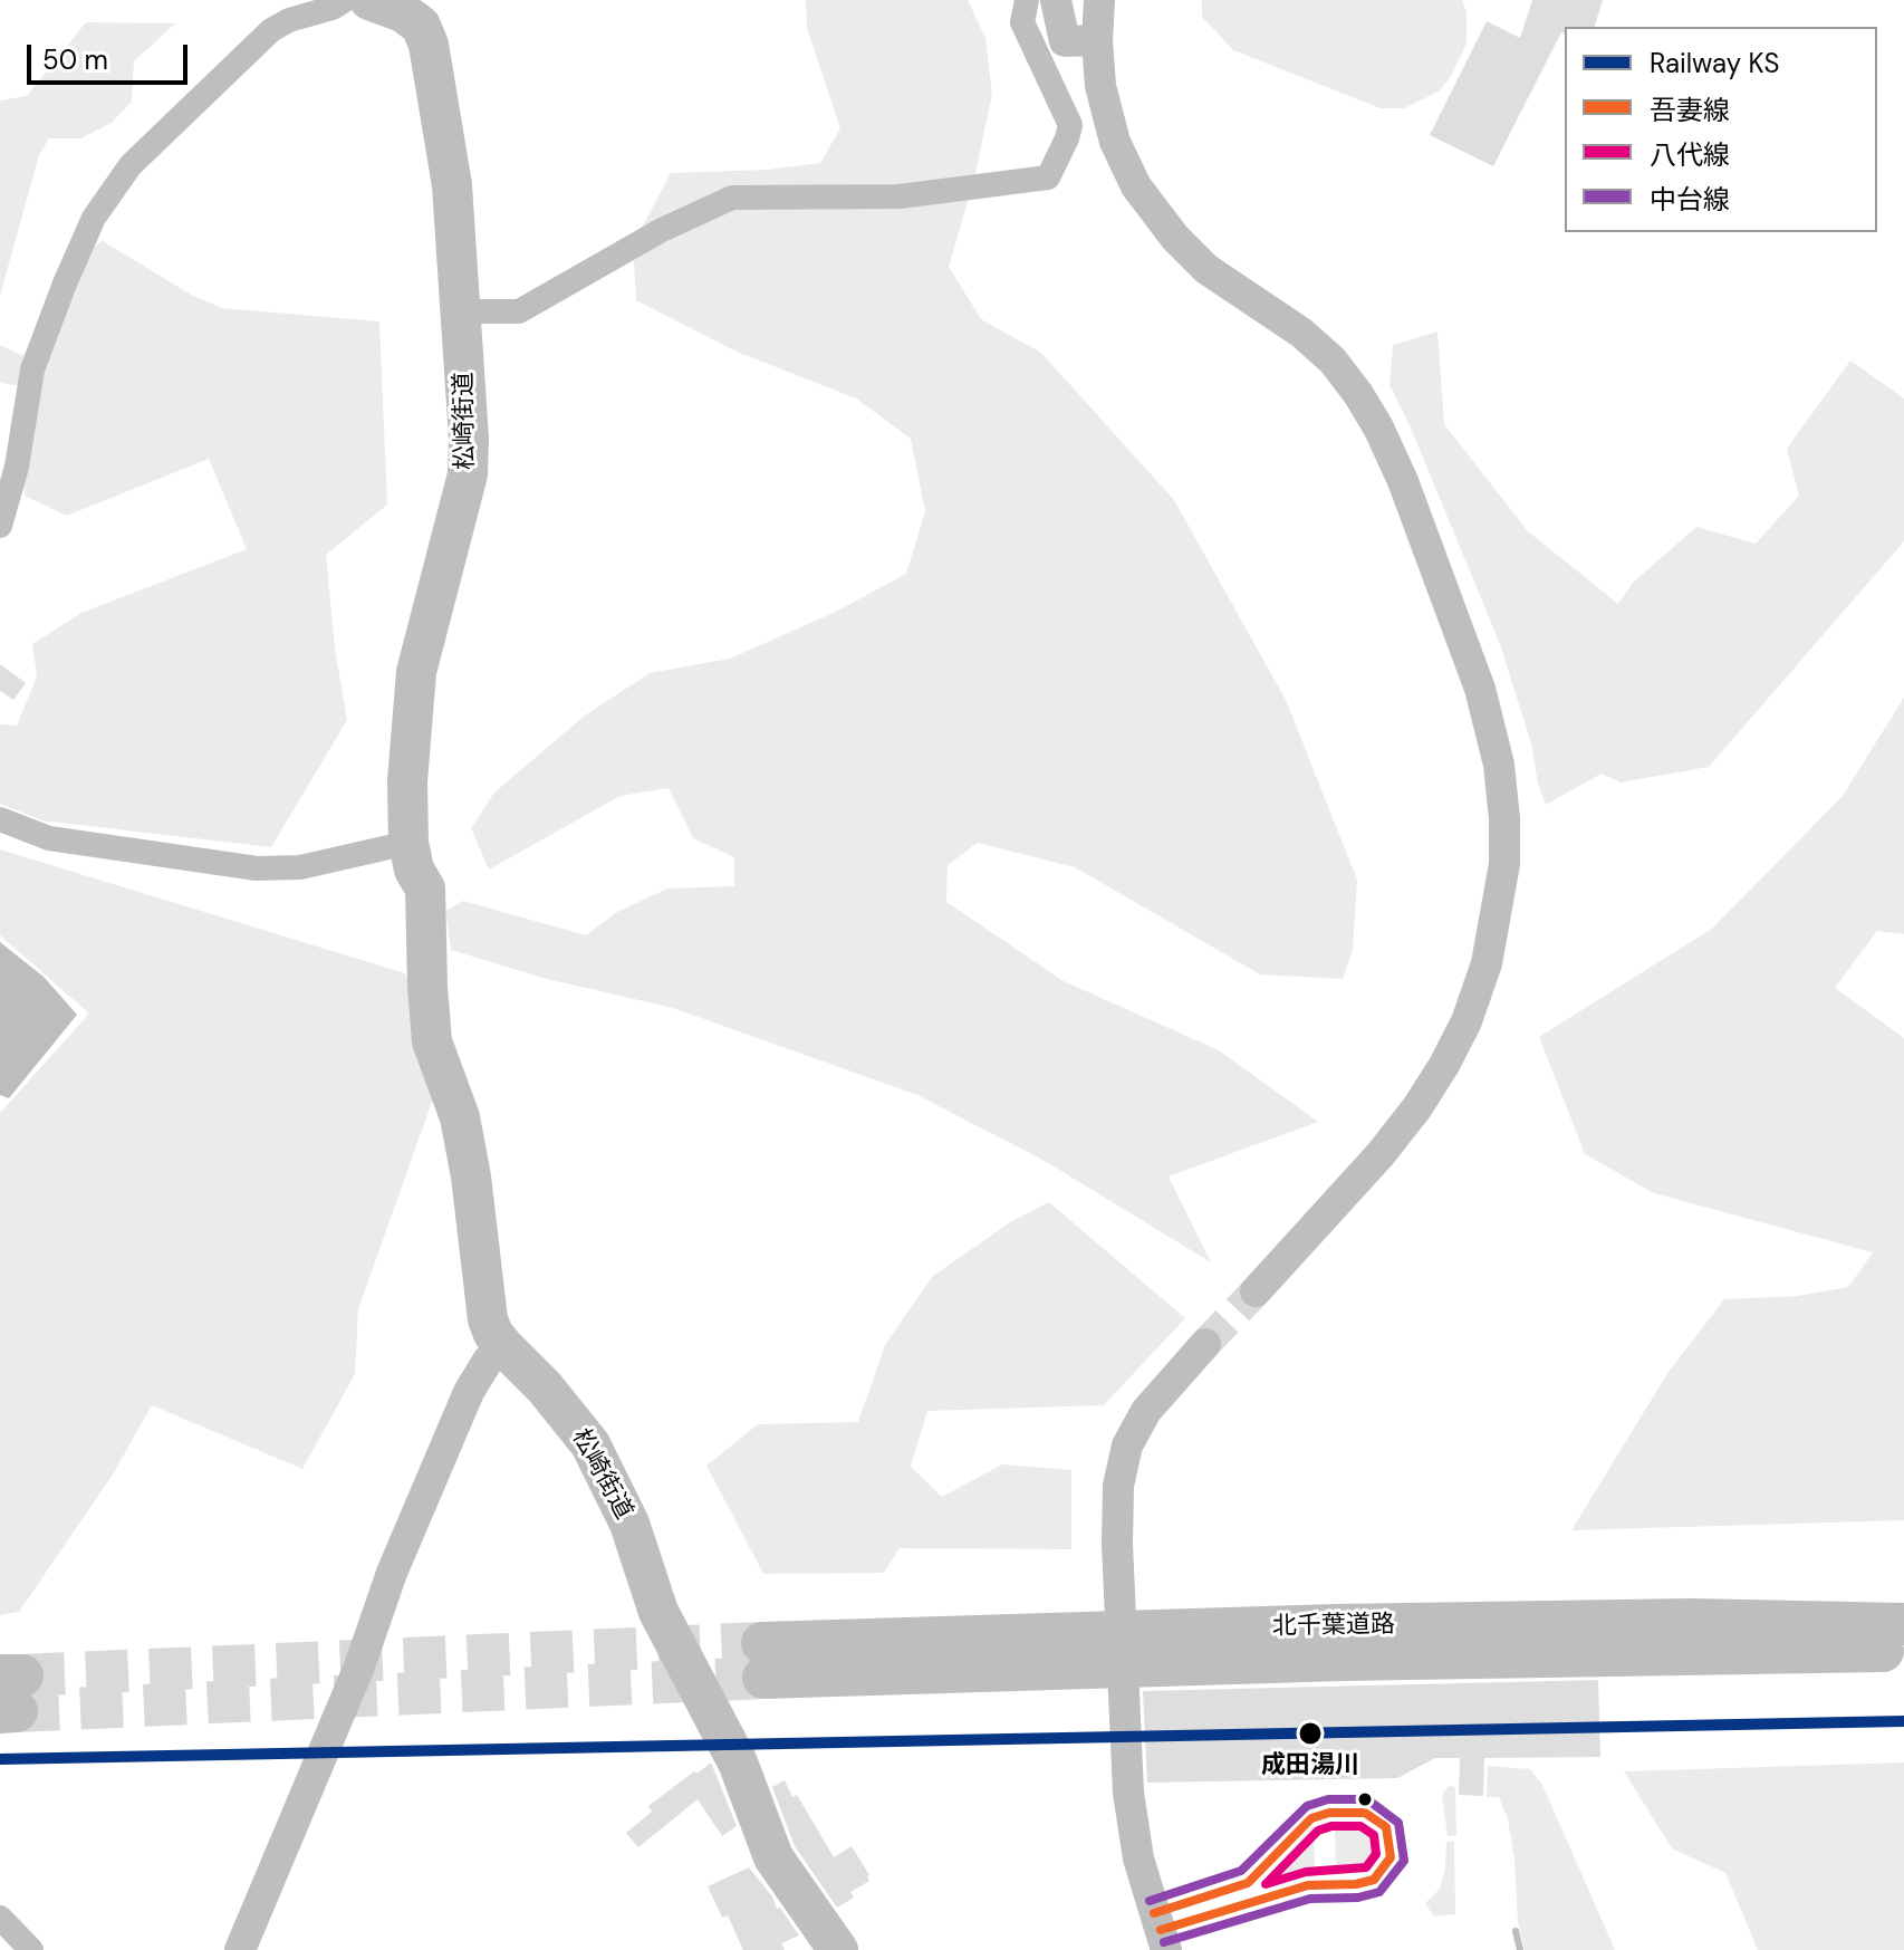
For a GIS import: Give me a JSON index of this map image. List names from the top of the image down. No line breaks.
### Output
{"streets":{"highway":["北千葉道路"],"main road":["松崎街道"]},"places":["成田湯川"],"lines":["rail line KS","transit line 中台線","transit line 吾妻線","transit line 八代線"],"legend":["Railway KS","吾妻線","八代線","中台線"],"scale_bar":"50 m"}
